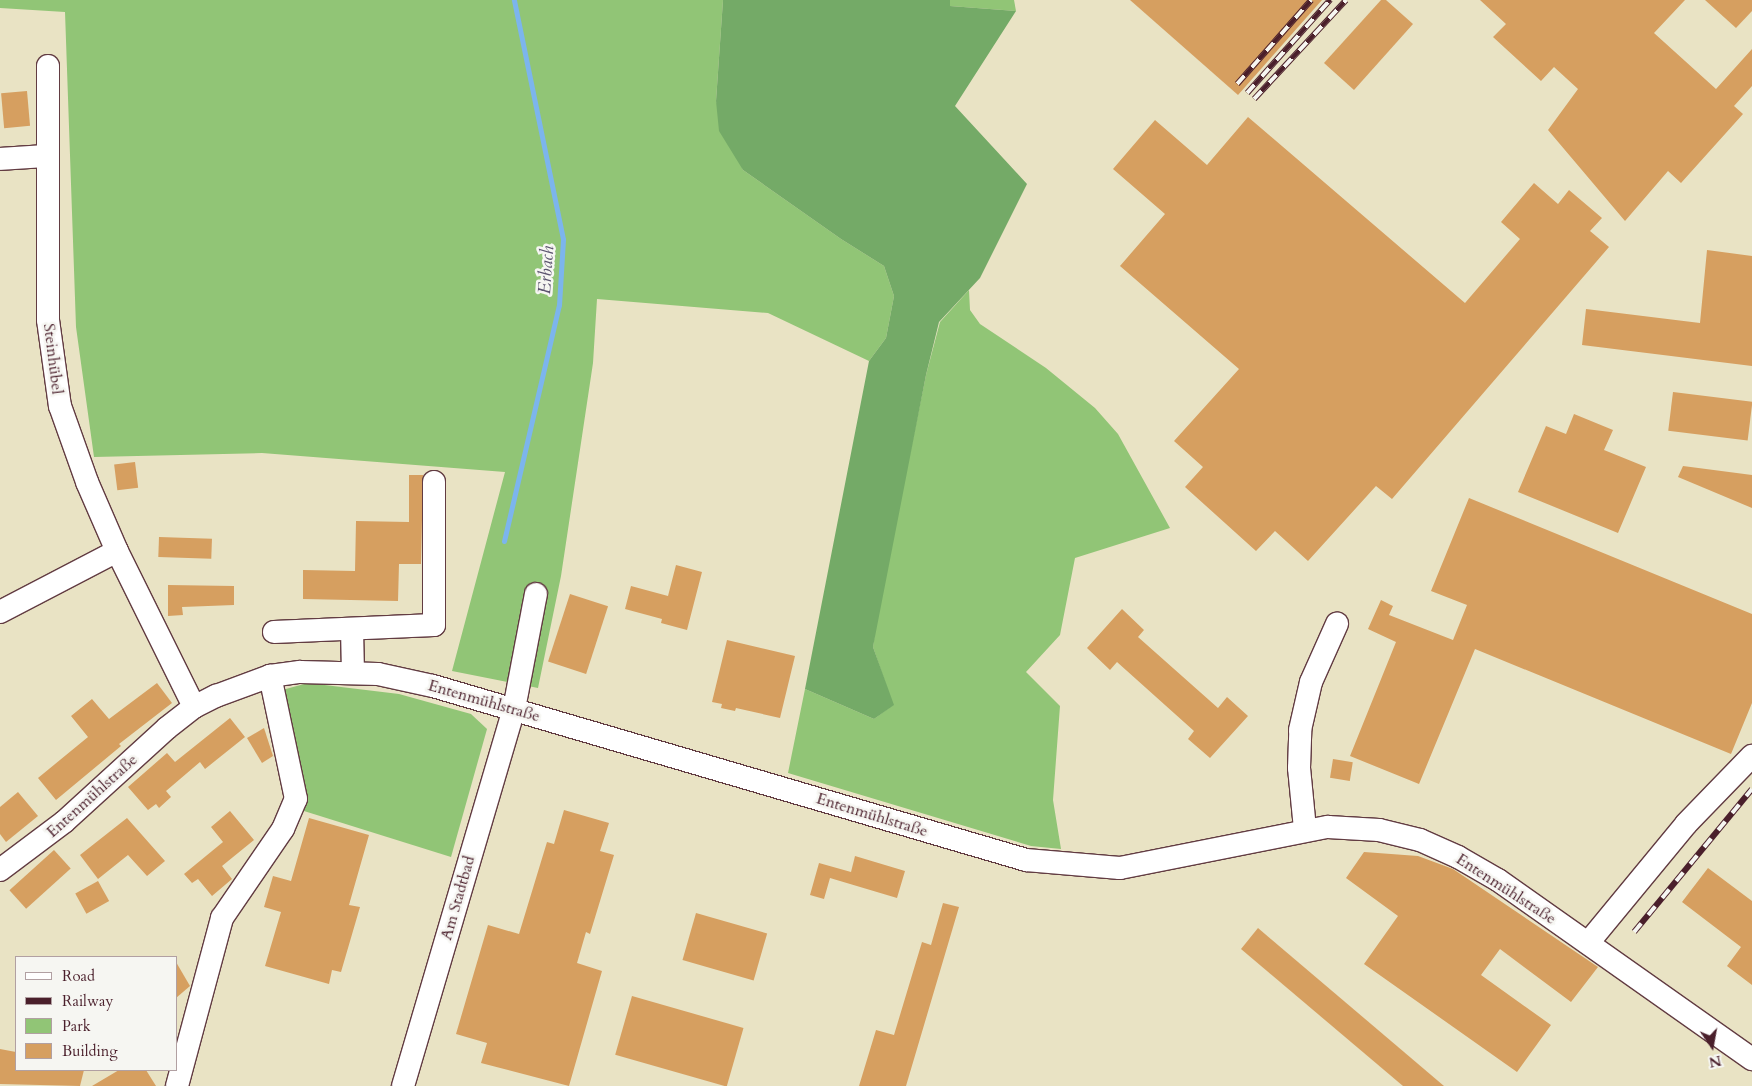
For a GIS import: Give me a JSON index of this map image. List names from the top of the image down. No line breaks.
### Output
{"streets":{"street":["Steinhübel","Entenmühlstraße","Am Stadtbad"]},"crossings":[["Steinhübel","Entenmühlstraße"],["Entenmühlstraße","Am Stadtbad"]],"water":["Erbach"],"legend":["Road","Railway","Park","Building"],"north":"bottom"}
